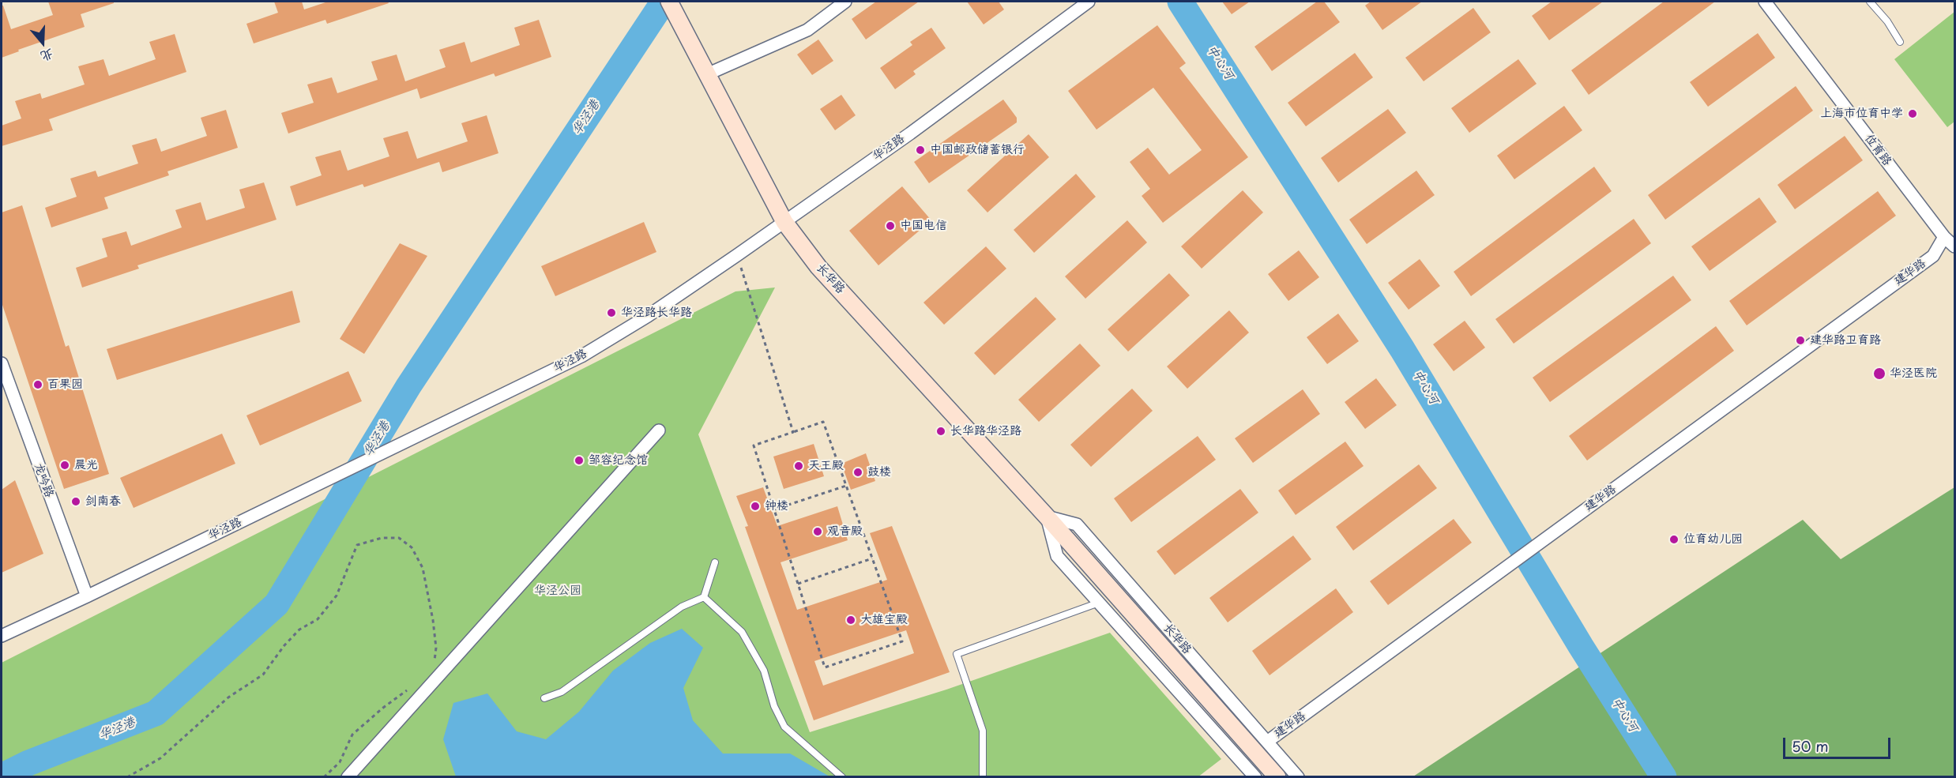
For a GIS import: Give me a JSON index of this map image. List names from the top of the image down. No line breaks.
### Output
{"streets":{"street":["华泾路","位育路","建华路","长华路","龙吟路"]},"crossings":[["华泾路","长华路"],["华泾路","龙吟路"],["位育路","建华路"],["建华路","长华路"]],"water":["中心河","华泾港"],"parks":["华泾公园"],"places":["上海市位育中学","中国邮政储蓄银行","中国电信","华泾路长华路","建华路卫育路","华泾医院","百果园","长华路华泾路","邹容纪念馆","晨光","天王殿","鼓楼","剑南春","钟楼","观音殿","位育幼儿园","大雄宝殿"],"scale_bar":"50 m","north":"bottom"}
